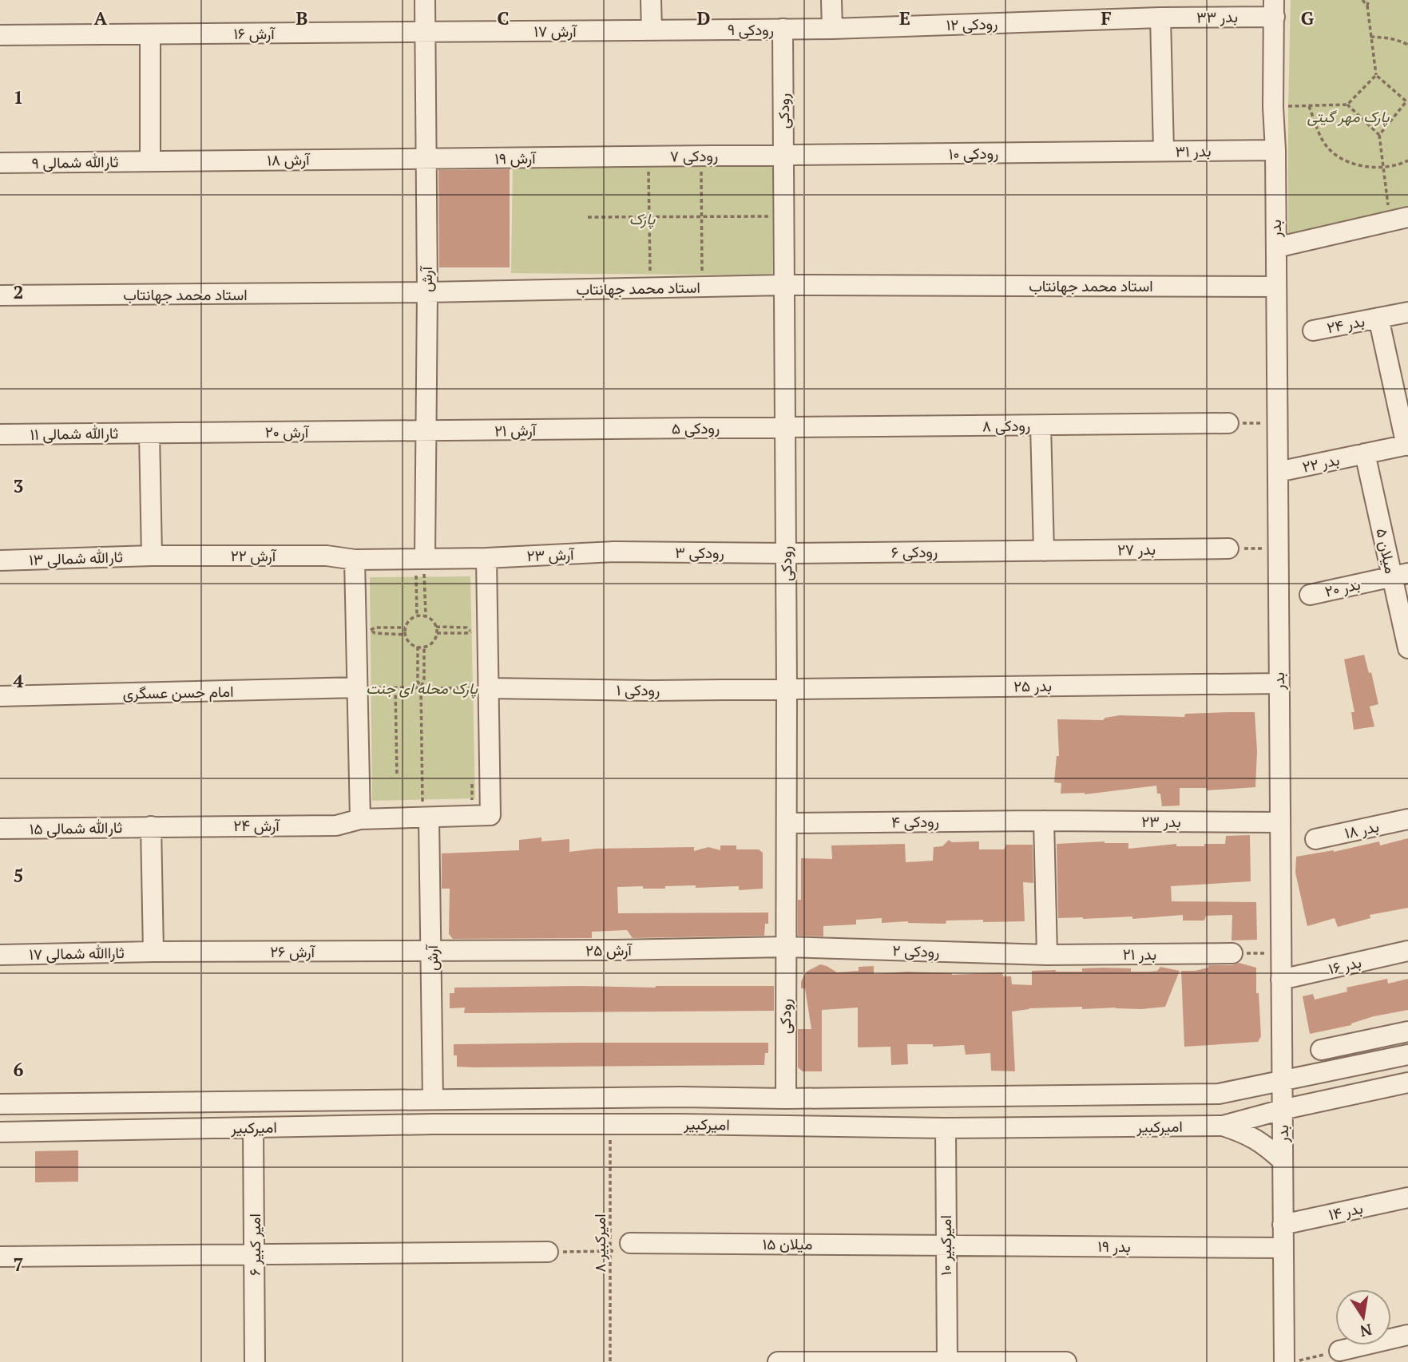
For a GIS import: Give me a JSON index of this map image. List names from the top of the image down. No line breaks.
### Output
{"streets":{"street":["بدر ۳۳","رودکی ۱۲","رودکی ۹","آرش ۱۷","آرش ۱۶","رودکی","بدر ۳۱","رودکی ۱۰","رودکی ۷","آرش ۱۹","آرش ۱۸","ثارالله شمالی ۹","بدر","آرش","استاد محمد جهانتاب","بدر ۲۴","رودکی ۸","رودکی ۵","آرش ۲۱","آرش ۲۰","ثارالله شمالی ۱۱","بدر ۲۲","بدر ۲۷","میلان ۵","رودکی ۶","رودکی ۳","آرش ۲۳","آرش ۲۲","ثارالله شمالی ۱۳","بدر ۲۰","بدر ۲۵","رودکی ۱","امام حسن عسگری","رودکی ۴","بدر ۲۳","آرش ۲۴","ثارالله شمالی ۱۵","بدر ۱‍۸","آرش ۲۵","رودکی ۲","آرش ۲۶","ثاراالله شمالی ۱۷","بدر ۲۱","بدر ۱۶","امیرکبیر","بدر ۱۴","میلان ۱۵","امیر کبیر ۶","امیرکبیر ۱۰","بدر ۱۹"],"path":["امیرکبیر ۸"]},"crossings":[["بدر ۳۳","رودکی ۱۲"],["بدر ۳۳","بدر"],["رودکی ۱۲","رودکی ۹"],["رودکی ۱۲","رودکی"],["رودکی ۹","آرش ۱۷"],["رودکی ۹","رودکی"],["آرش ۱۷","آرش ۱۶"],["آرش ۱۷","آرش"],["آرش ۱۶","آرش"],["رودکی","رودکی ۱۰"],["رودکی","رودکی ۷"],["رودکی","استاد محمد جهانتاب"],["رودکی","رودکی ۸"],["رودکی","رودکی ۵"],["رودکی","رودکی ۶"],["رودکی","رودکی ۳"],["رودکی","بدر ۲۵"],["رودکی","رودکی ۱"],["رودکی","رودکی ۴"],["رودکی","آرش ۲۵"],["رودکی","رودکی ۲"],["رودکی","امیرکبیر"],["بدر ۳۱","رودکی ۱۰"],["بدر ۳۱","بدر"],["رودکی ۱۰","رودکی ۷"],["رودکی ۷","آرش ۱۹"],["آرش ۱۹","آرش ۱۸"],["آرش ۱۹","آرش"],["آرش ۱۸","ثارالله شمالی ۹"],["آرش ۱۸","آرش"],["بدر","استاد محمد جهانتاب"],["بدر","بدر ۲۲"],["بدر","بدر ۲۵"],["بدر","بدر ۲۳"],["بدر","بدر ۱۶"],["بدر","امیرکبیر"],["بدر","بدر ۱۴"],["بدر","بدر ۱۹"],["آرش","استاد محمد جهانتاب"],["آرش","آرش ۲۱"],["آرش","آرش ۲۰"],["آرش","آرش ۲۳"],["آرش","آرش ۲۲"],["آرش","آرش ۲۴"],["آرش","آرش ۲۵"],["آرش","آرش ۲۶"],["آرش","امیرکبیر"],["رودکی ۸","رودکی ۵"],["رودکی ۵","آرش ۲۱"],["آرش ۲۱","آرش ۲۰"],["آرش ۲۰","ثارالله شمالی ۱۱"],["بدر ۲۲","میلان ۵"],["بدر ۲۷","رودکی ۶"],["میلان ۵","بدر ۲۰"],["رودکی ۶","رودکی ۳"],["رودکی ۳","آرش ۲۳"],["آرش ۲۳","آرش ۲۲"],["آرش ۲۲","ثارالله شمالی ۱۳"],["بدر ۲۵","رودکی ۱"],["رودکی ۱","آرش ۲۴"],["رودکی ۴","بدر ۲۳"],["آرش ۲۴","ثارالله شمالی ۱۵"],["آرش ۲۵","رودکی ۲"],["آرش ۲۵","آرش ۲۶"],["رودکی ۲","بدر ۲۱"],["آرش ۲۶","ثاراالله شمالی ۱۷"],["امیرکبیر","امیرکبیر ۸"],["امیرکبیر","امیر کبیر ۶"],["امیرکبیر","امیرکبیر ۱۰"],["میلان ۱۵","امیرکبیر ۱۰"],["میلان ۱۵","بدر ۱۹"],["امیرکبیر ۱۰","بدر ۱۹"]],"parks":["پارک مهر گیتی","پارک","پارک محله ای جنت"],"north":"bottom","grid":{"columns":["A","B","C","D","E","F","G"],"rows":["1","2","3","4","5","6","7"]}}
